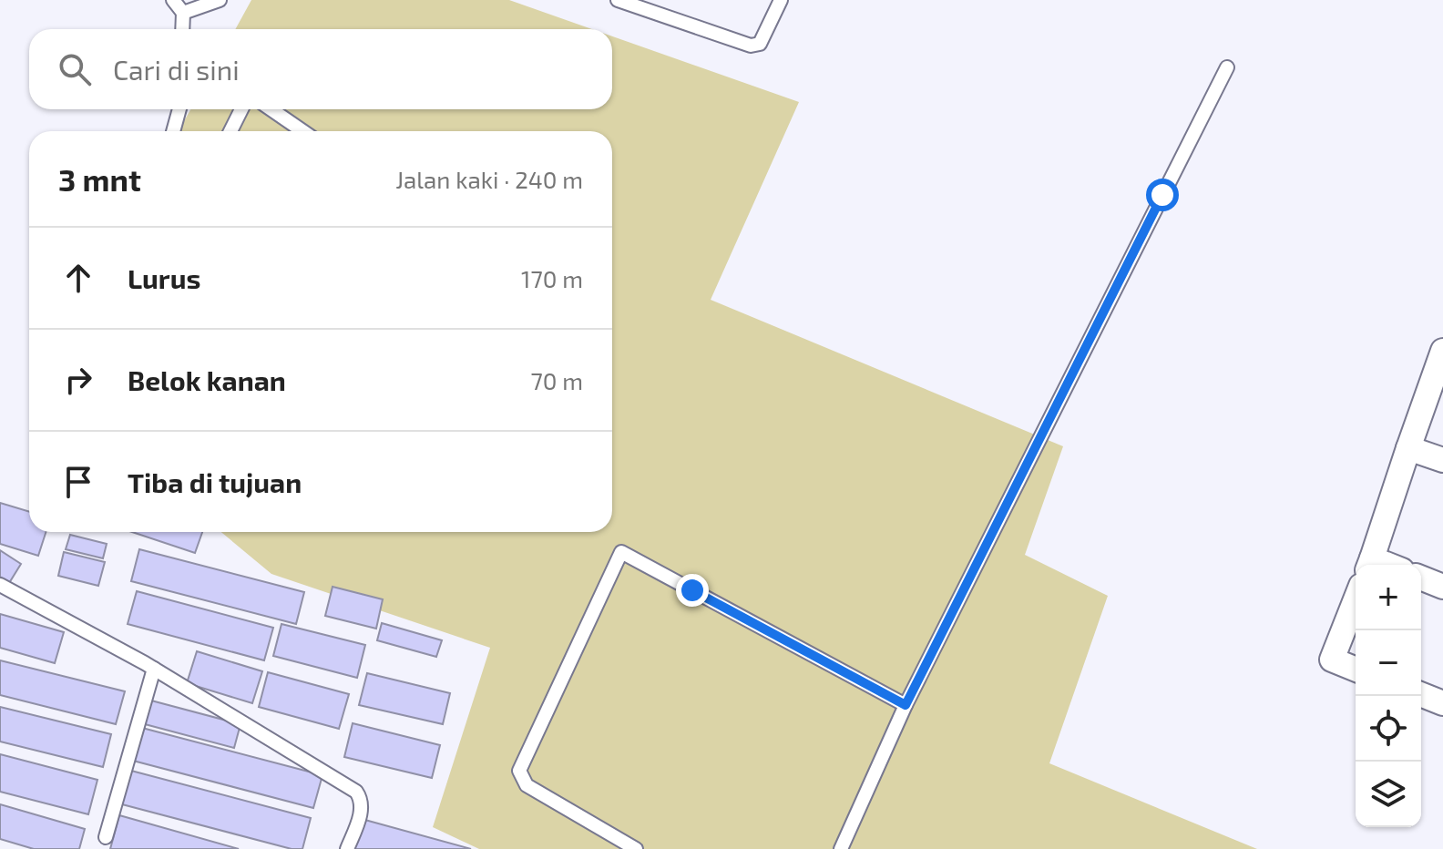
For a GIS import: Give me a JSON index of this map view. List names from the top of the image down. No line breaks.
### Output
{"page":{"search":"Cari di sini","heading":["3 mnt","Jalan kaki · 240 m"],"list":[["Lurus","170 m"],["Belok kanan","70 m"],"Tiba di tujuan"],"map_buttons":["+","−"]}}
